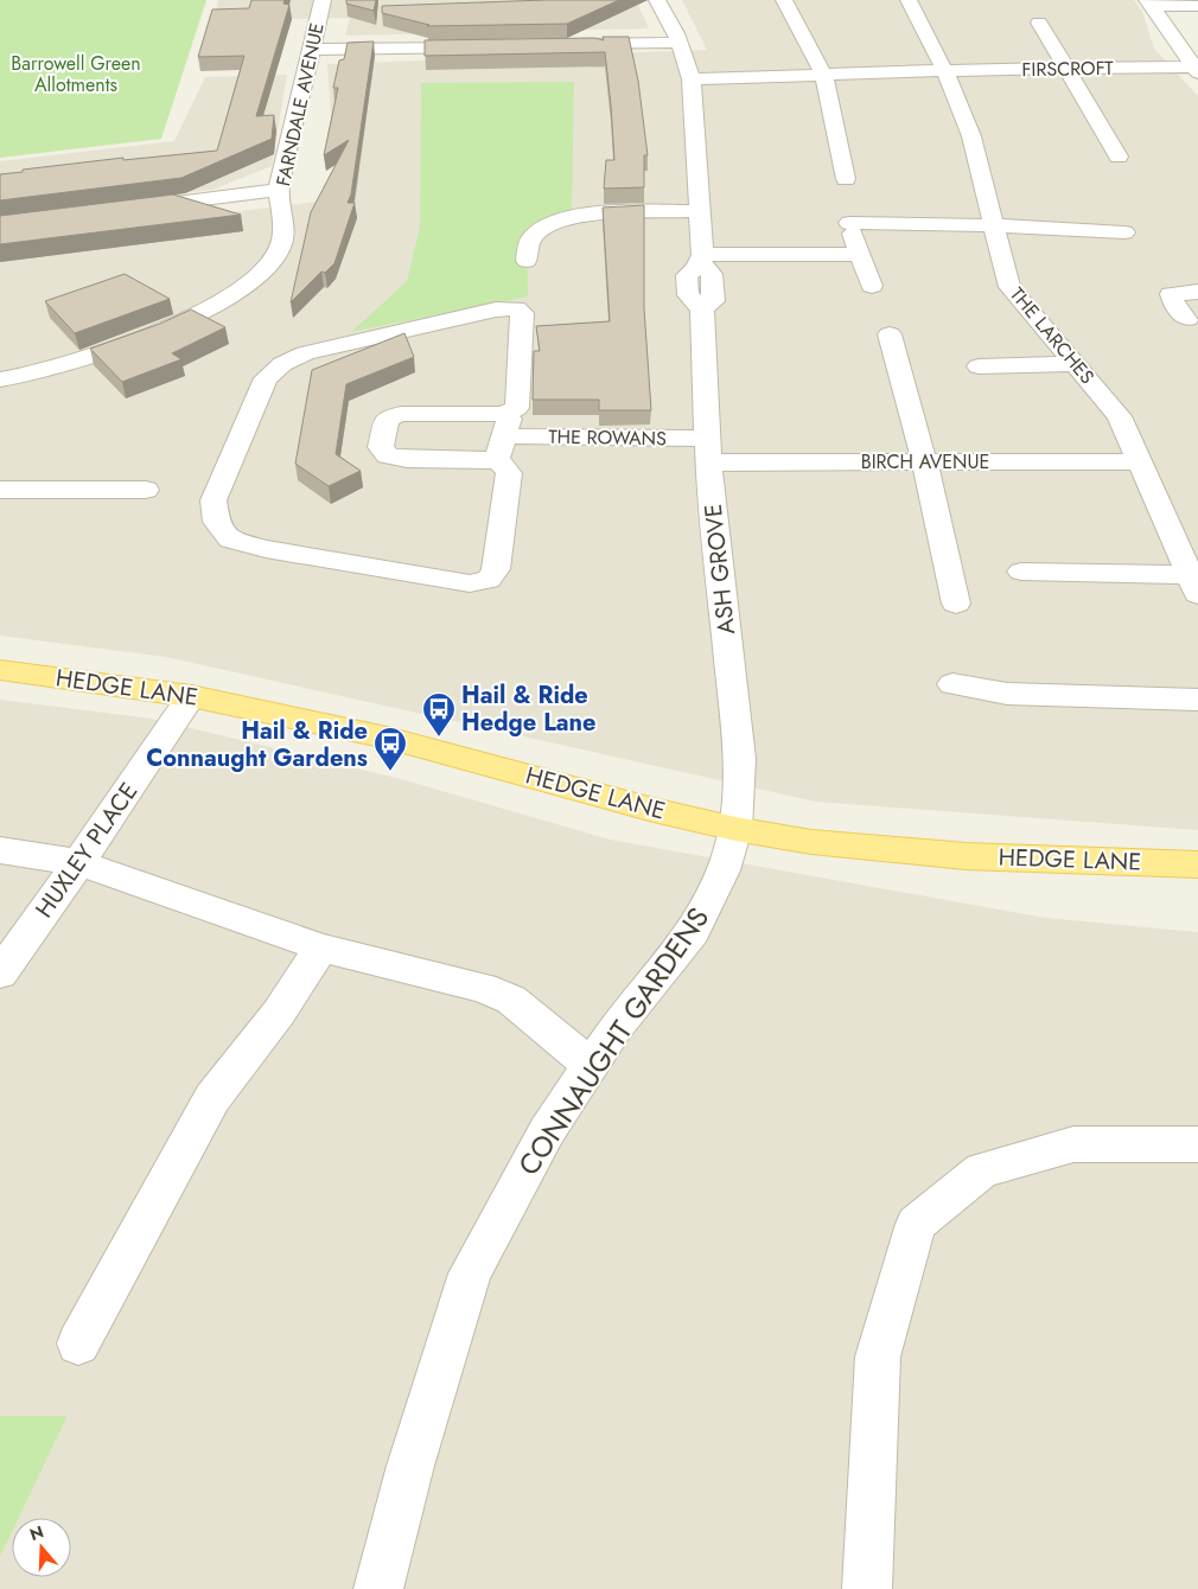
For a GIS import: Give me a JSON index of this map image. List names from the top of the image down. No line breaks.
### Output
{"streets":{"main road":["HEDGE LANE"],"street":["FIRSCROFT","FARNDALE AVENUE","THE LARCHES","THE ROWANS","BIRCH AVENUE","ASH GROVE","HUXLEY PLACE","CONNAUGHT GARDENS"]},"crossings":[["FIRSCROFT","THE LARCHES"],["FIRSCROFT","ASH GROVE"],["THE LARCHES","BIRCH AVENUE"],["THE ROWANS","BIRCH AVENUE"],["THE ROWANS","ASH GROVE"],["BIRCH AVENUE","ASH GROVE"],["ASH GROVE","HEDGE LANE"],["ASH GROVE","CONNAUGHT GARDENS"],["HEDGE LANE","HUXLEY PLACE"],["HEDGE LANE","CONNAUGHT GARDENS"]],"parks":["Barrowell Green Allotments"],"places":{"bus stop":["Hail & Ride Hedge Lane","Hail & Ride Connaught Gardens"]},"north":"top"}
